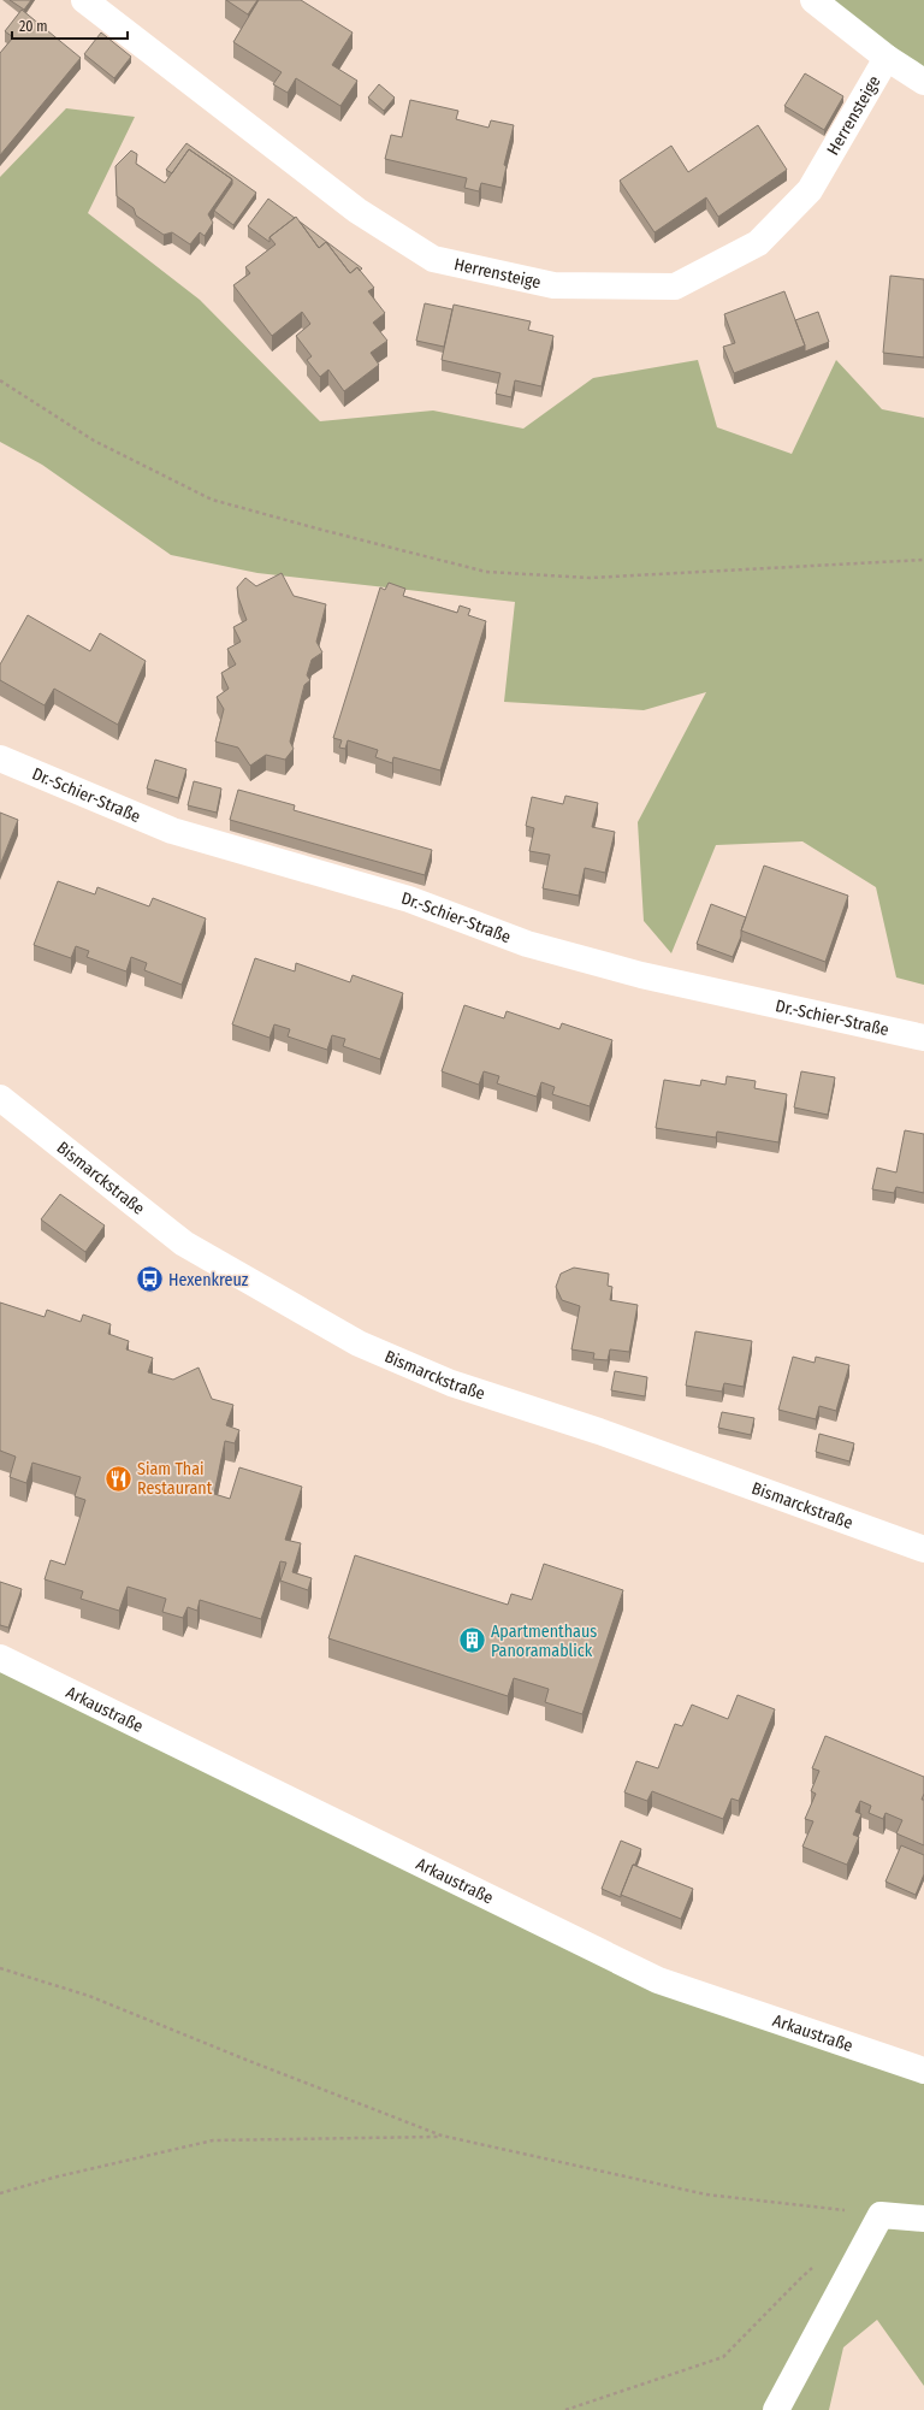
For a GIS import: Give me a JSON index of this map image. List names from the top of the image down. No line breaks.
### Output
{"streets":{"street":["Herrensteige","Dr.-Schier-Straße","Bismarckstraße","Arkaustraße"]},"places":{"bus stop":["Hexenkreuz"],"restaurant":["Siam Thai Restaurant"],"building":["Apartmenthaus Panoramablick"]},"scale_bar":"20 m"}
